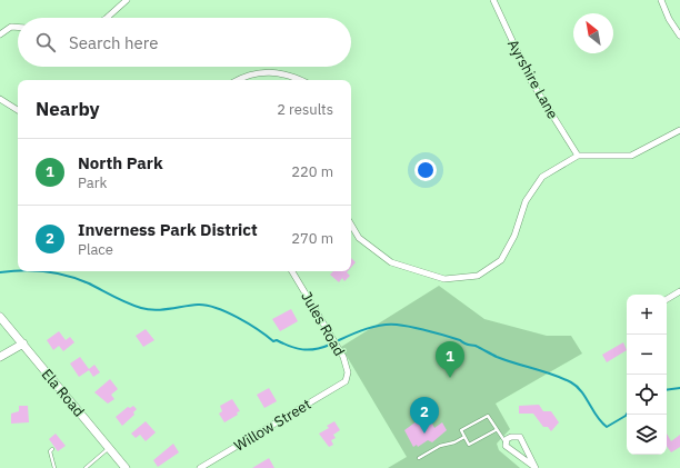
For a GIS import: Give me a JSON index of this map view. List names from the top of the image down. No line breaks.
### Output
{"streets":{"main road":["Ela Road"],"street":["Ayrshire Lane","Jules Road","Willow Street"]},"crossings":[["Jules Road","Willow Street"]],"north":"top left","page":{"search":"Search here","heading":["Nearby","2 results"],"list":[{"mark":"1","name":"North Park","note":"Park","value":"220 m"},{"mark":"2","name":"Inverness Park District","note":"Place","value":"270 m"}],"map_buttons":["+","−"],"pins":["1","2"]}}
